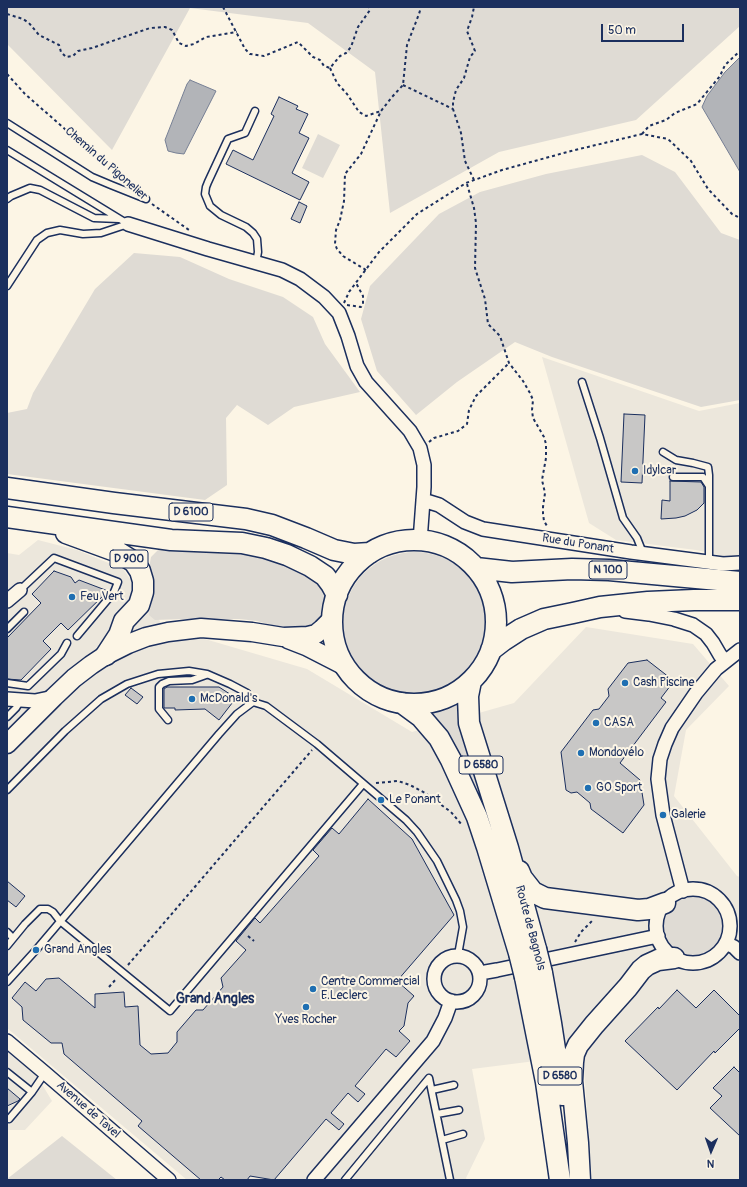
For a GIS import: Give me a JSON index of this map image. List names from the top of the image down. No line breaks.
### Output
{"streets":{"main road":["D 6100","D 900","N 100","D 6580","Route de Bagnols"],"street":["Rue du Ponant","Avenue de Tavel"],"path":["Chemin du Pigonelier"]},"districts":["Grand Angles"],"places":["Idylcar","Feu Vert","Cash Piscine","McDonald's","CASA","Mondovélo","GO Sport","Le Ponant","Galerie","Grand Angles","Centre Commercial E.Leclerc","Yves Rocher"],"scale_bar":"50 m","north":"bottom"}
